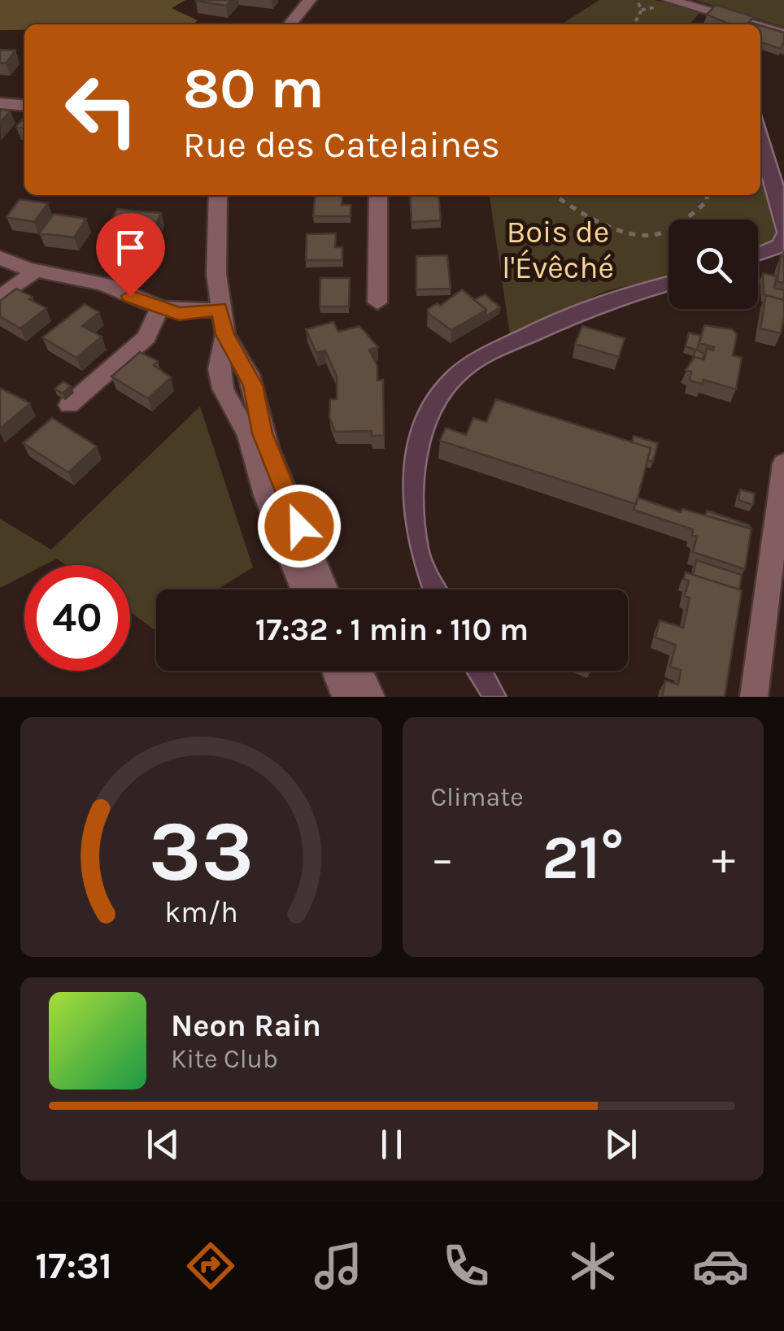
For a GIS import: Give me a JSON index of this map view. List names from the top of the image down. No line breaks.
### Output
{"parks":["Bois de l'Évêché"],"page":{"turn":["80 m","Rue des Catelaines"],"limit":"40","trip":"17:32 · 1 min · 110 m","tile":"Climate","heat":["−","21°","+"],"song":["Neon Rain","Kite Club"],"tabs":"17:31","gauge":["33","km/h"]}}
